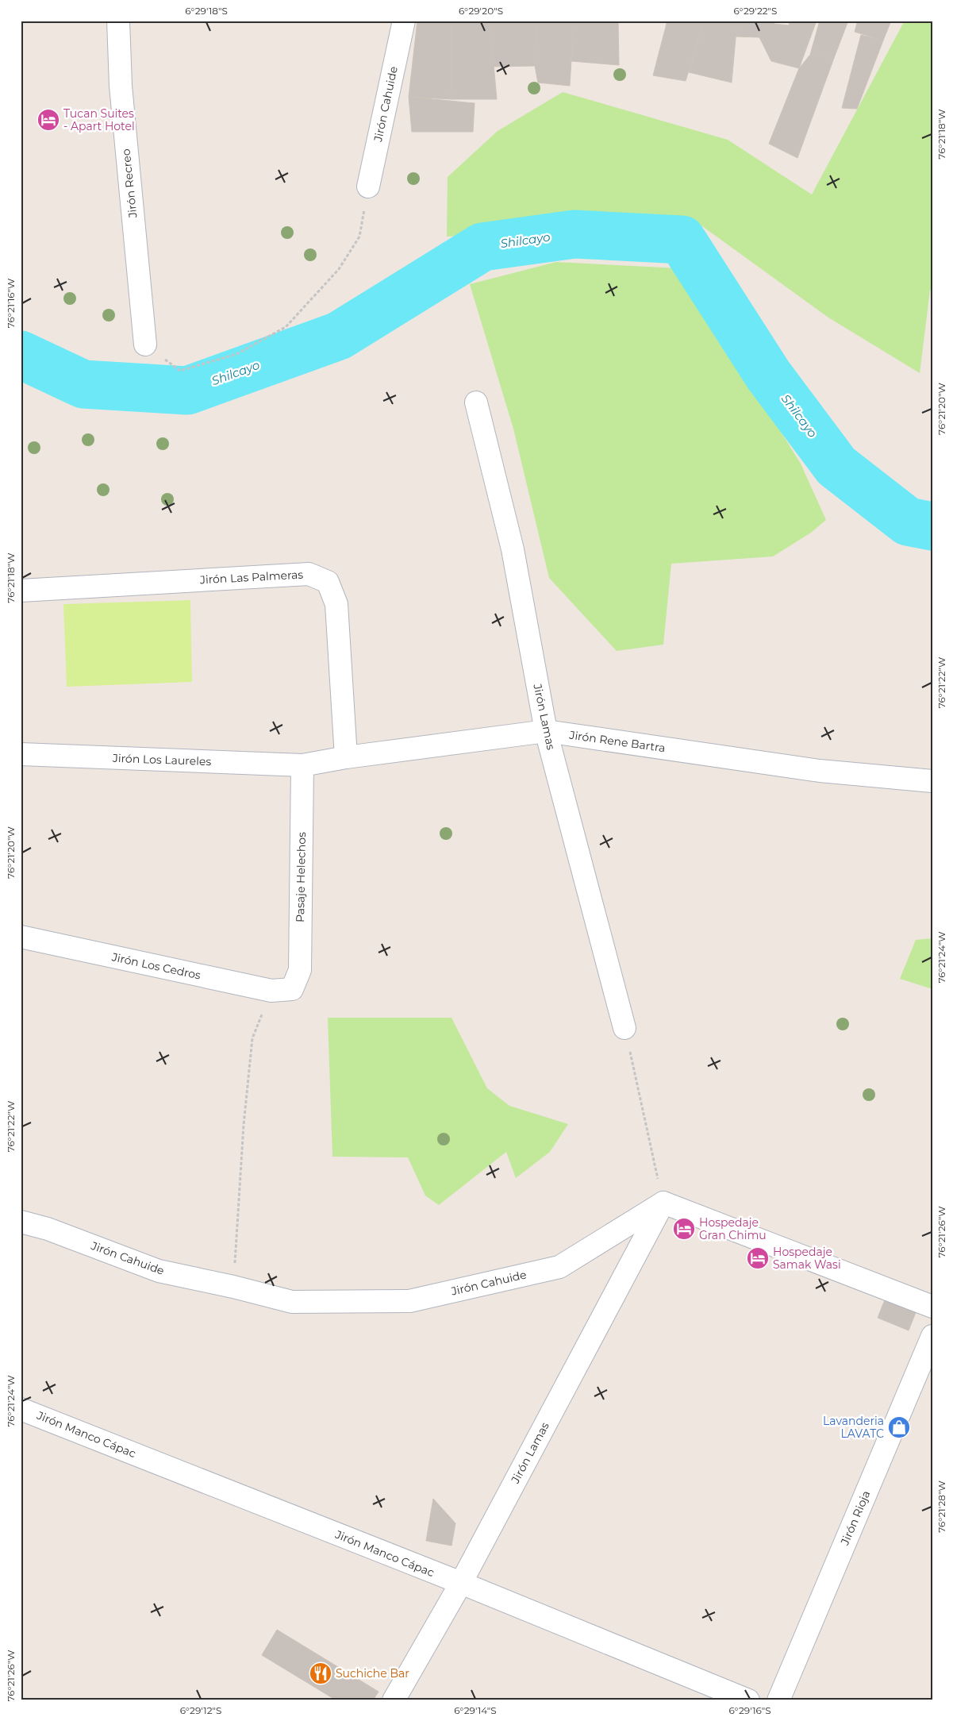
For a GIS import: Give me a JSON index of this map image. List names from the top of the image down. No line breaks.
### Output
{"streets":{"street":["Jirón Cahuide","Jirón Recreo","Jirón Las Palmeras","Jirón Lamas","Jirón Rene Bartra","Jirón Los Laureles","Pasaje Helechos","Jirón Los Cedros","Jirón Manco Cápac","Jirón Rioja"]},"crossings":[["Jirón Cahuide","Jirón Lamas"],["Jirón Las Palmeras","Jirón Rene Bartra"],["Jirón Lamas","Jirón Rene Bartra"],["Jirón Lamas","Jirón Manco Cápac"],["Jirón Rene Bartra","Jirón Los Laureles"],["Jirón Rene Bartra","Pasaje Helechos"],["Jirón Los Laureles","Pasaje Helechos"],["Pasaje Helechos","Jirón Los Cedros"]],"water":["Shilcayo"],"places":{"hotel":["Tucan Suites - Apart Hotel","Hospedaje Gran Chimu","Hospedaje Samak Wasi"],"shop":["Lavanderia LAVATC"],"restaurant":["Suchiche Bar"]},"coordinates":["6°29'18\"S","6°29'20\"S","6°29'22\"S","76°21'18\"W","76°21'16\"W","76°21'20\"W","76°21'22\"W","76°21'24\"W","76°21'26\"W","76°21'28\"W","6°29'12\"S","6°29'14\"S","6°29'16\"S"]}
